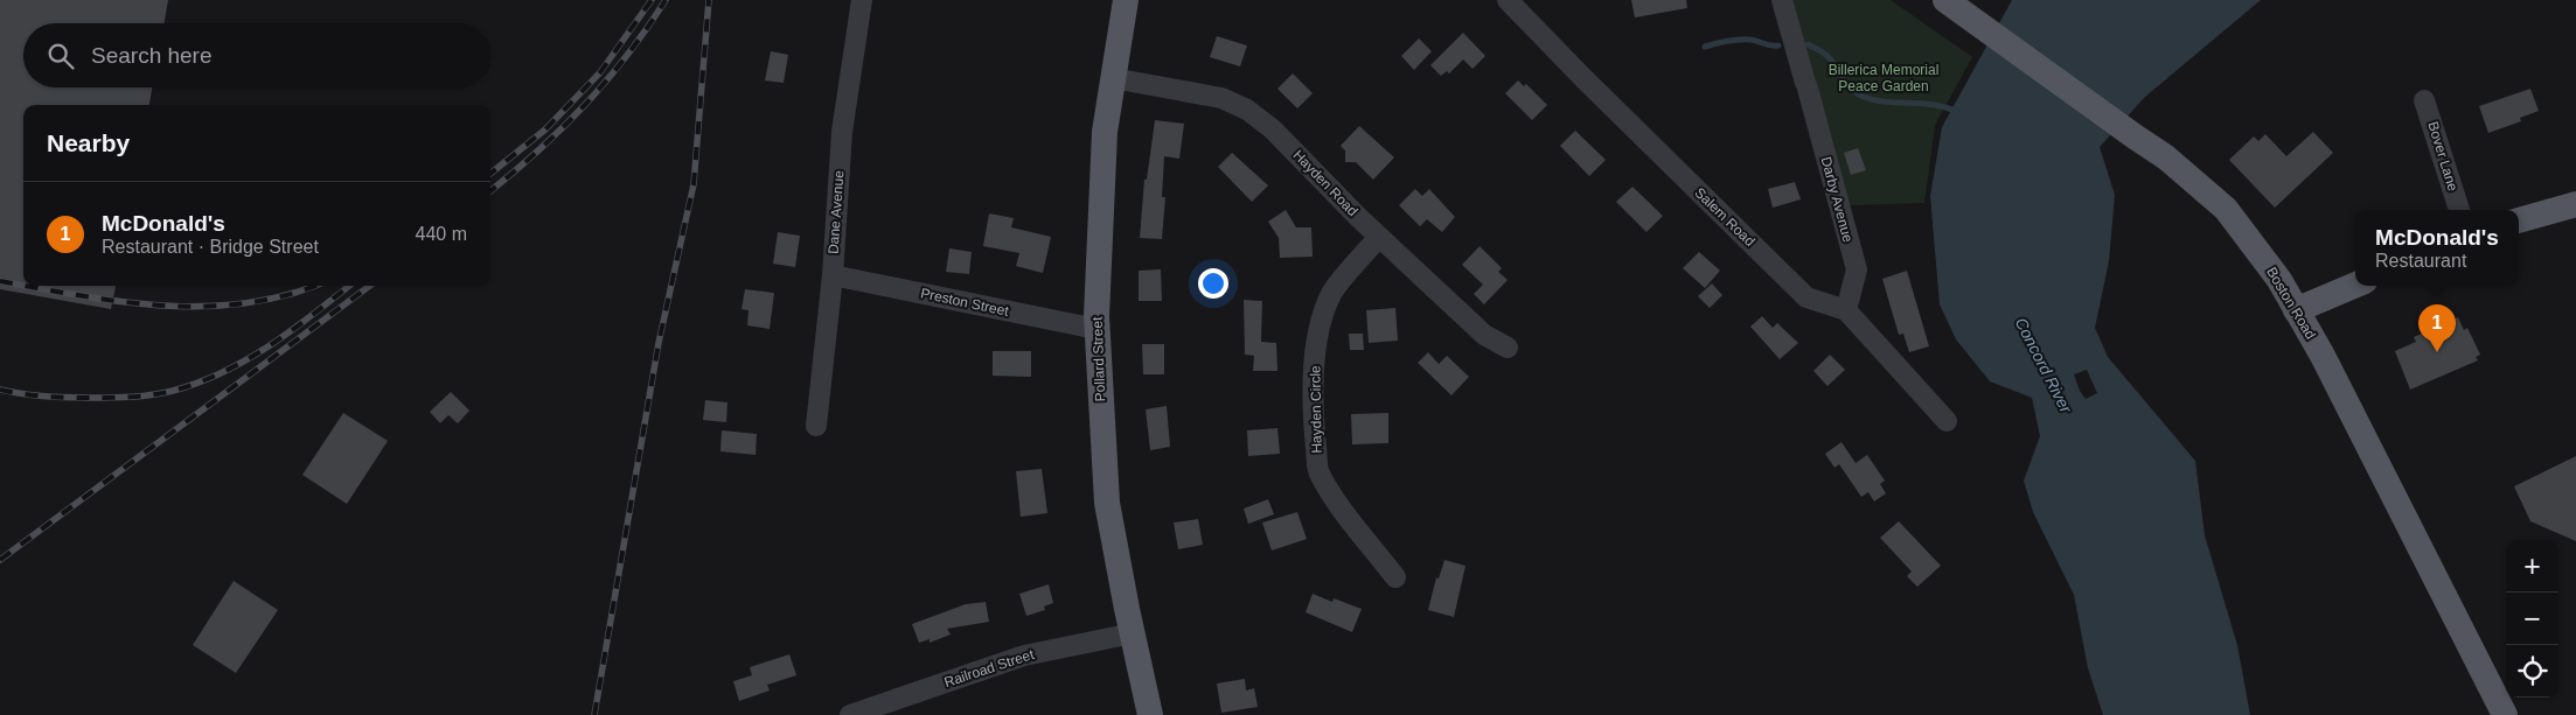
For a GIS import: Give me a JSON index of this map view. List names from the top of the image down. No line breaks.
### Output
{"streets":{"main road":["Boston Road","Pollard Street"],"street":["Bover Lane","Hayden Road","Darby Avenue","Dane Avenue","Salem Road","Preston Street","Hayden Circle","Railroad Street"]},"crossings":[["Hayden Road","Pollard Street"],["Hayden Road","Hayden Circle"],["Darby Avenue","Salem Road"],["Dane Avenue","Preston Street"],["Preston Street","Pollard Street"],["Pollard Street","Railroad Street"]],"water":["Concord River"],"parks":["Billerica Memorial Peace Garden"],"page":{"search":"Search here","heading":"Nearby","list":[{"mark":"1","name":"McDonald's","note":"Restaurant · Bridge Street","value":"440 m"}],"popup":["McDonald's","Restaurant"],"pins":"1","map_buttons":["+","−"]}}
